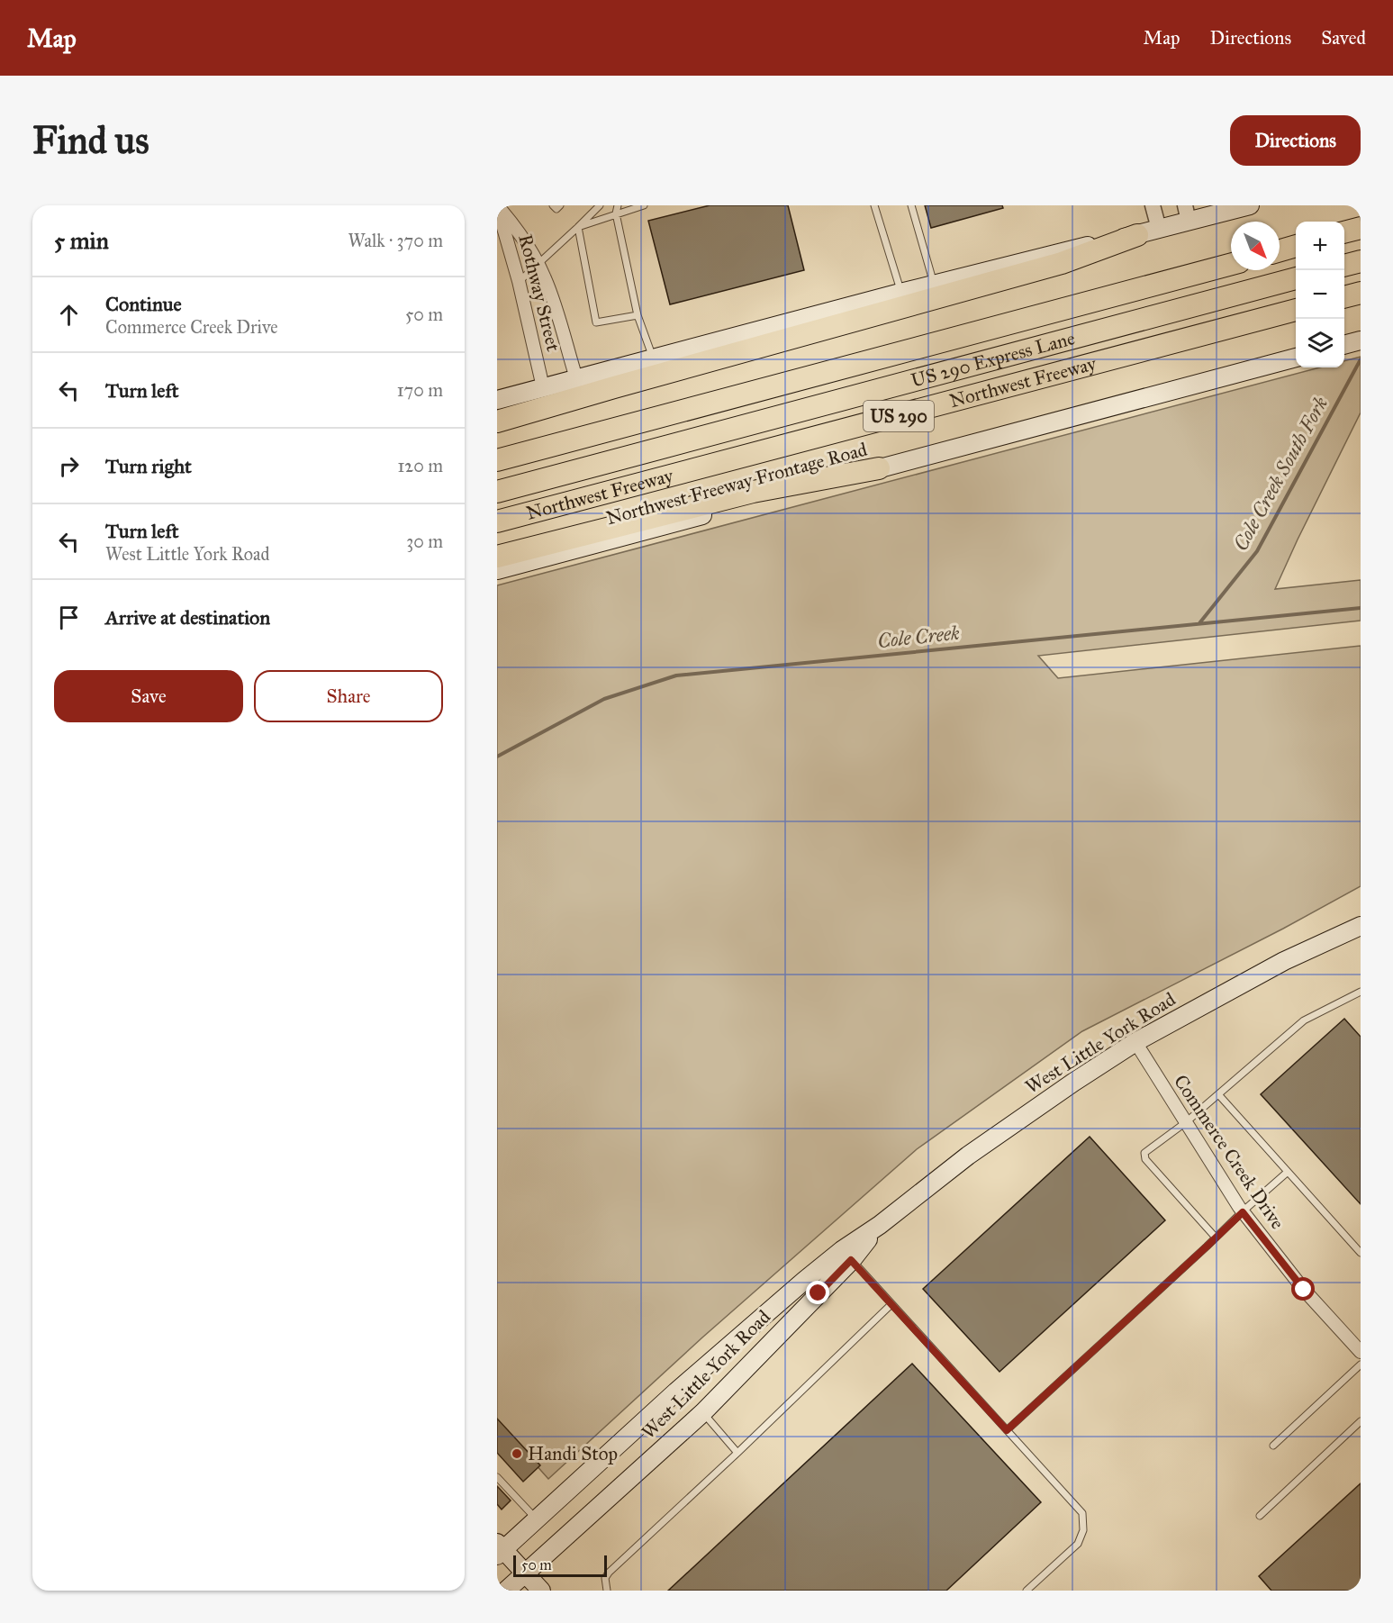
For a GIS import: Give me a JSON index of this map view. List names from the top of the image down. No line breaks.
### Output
{"streets":{"highway":["US 290 Express Lane","Northwest Freeway","US 290"],"main road":["Northwest Freeway Frontage Road","West Little York Road"],"street":["Rothway Street","Commerce Creek Drive"]},"crossings":[["West Little York Road","Commerce Creek Drive"]],"water":["Cole Creek South Fork","Cole Creek"],"places":["Handi Stop"],"scale_bar":"50 m","north":"bottom right","page":{"header":"Map","nav":["Map","Directions","Saved"],"buttons":["Directions",["Save","Share"]],"title":"Find us","heading":["5 min","Walk · 370 m"],"map_buttons":["+","−"],"list":[["Continue","Commerce Creek Drive","50 m"],["Turn left","170 m"],["Turn right","120 m"],["Turn left","West Little York Road","30 m"],"Arrive at destination"],"scale":"50 m"}}
